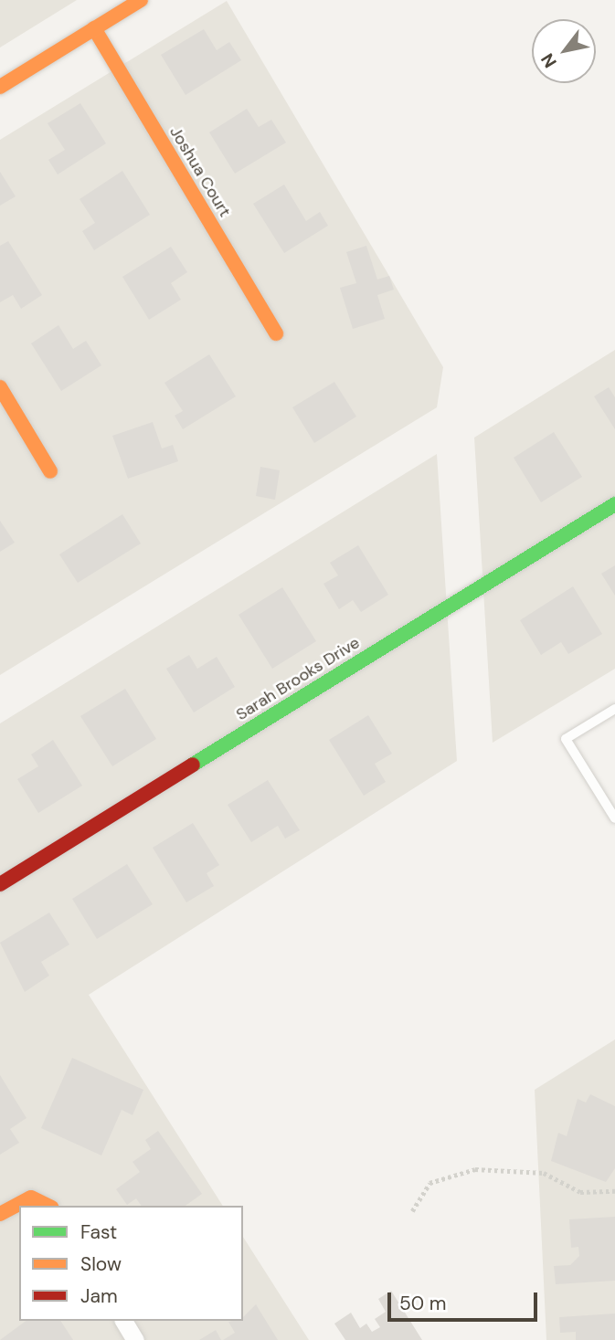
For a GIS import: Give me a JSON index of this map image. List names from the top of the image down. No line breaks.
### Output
{"streets":{"street":["Joshua Court","Sarah Brooks Drive"]},"legend":["Fast","Slow","Jam"],"scale_bar":"50 m","north":"bottom left"}
